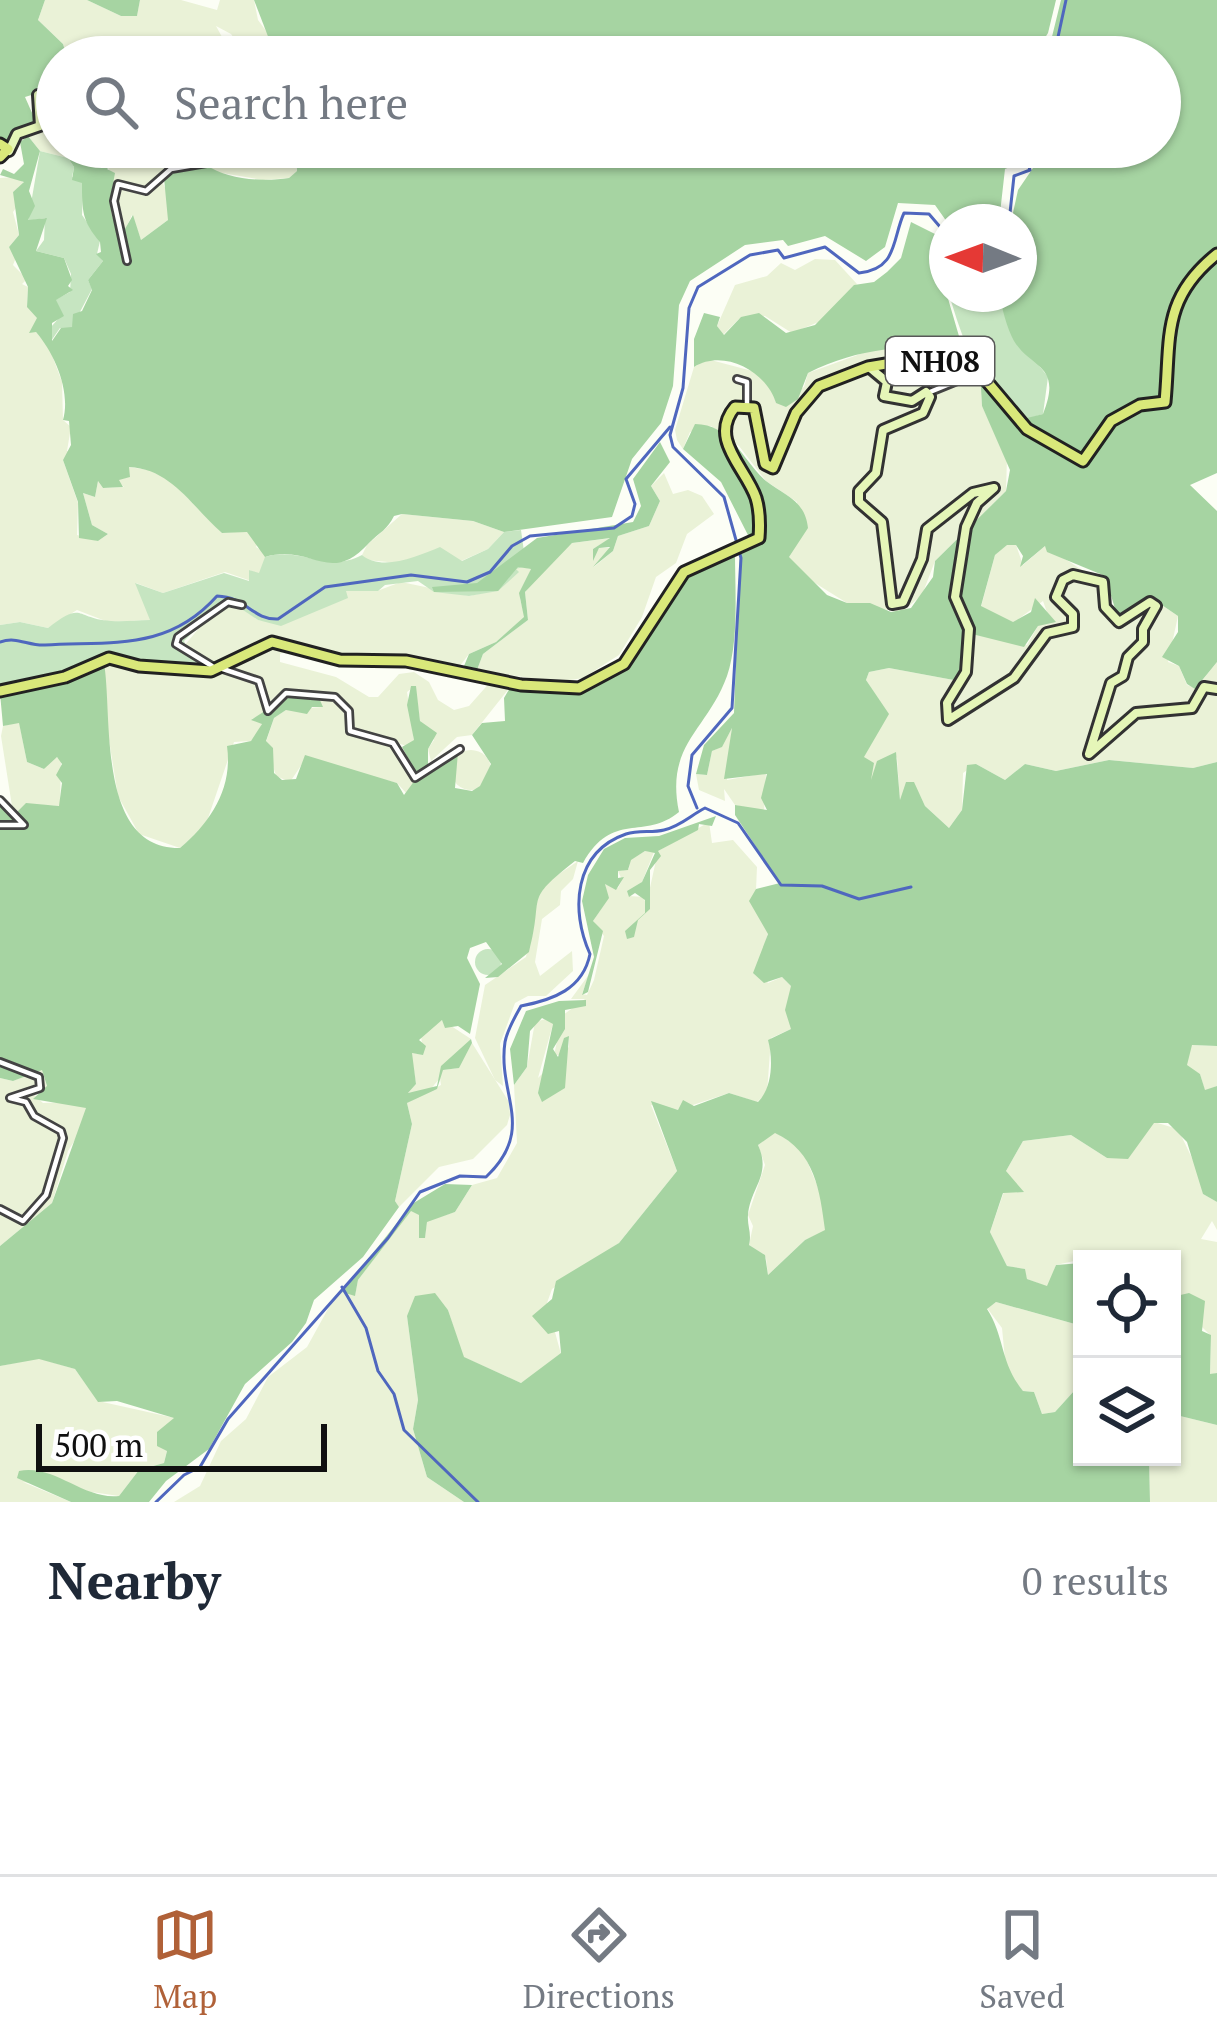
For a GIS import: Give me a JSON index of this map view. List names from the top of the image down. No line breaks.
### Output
{"streets":{"main road":["NH08"]},"scale_bar":"500 m","north":"left","page":{"search":"Search here","scale":"500 m","heading":["Nearby","0 results"],"nav":["Map","Directions","Saved"]}}
